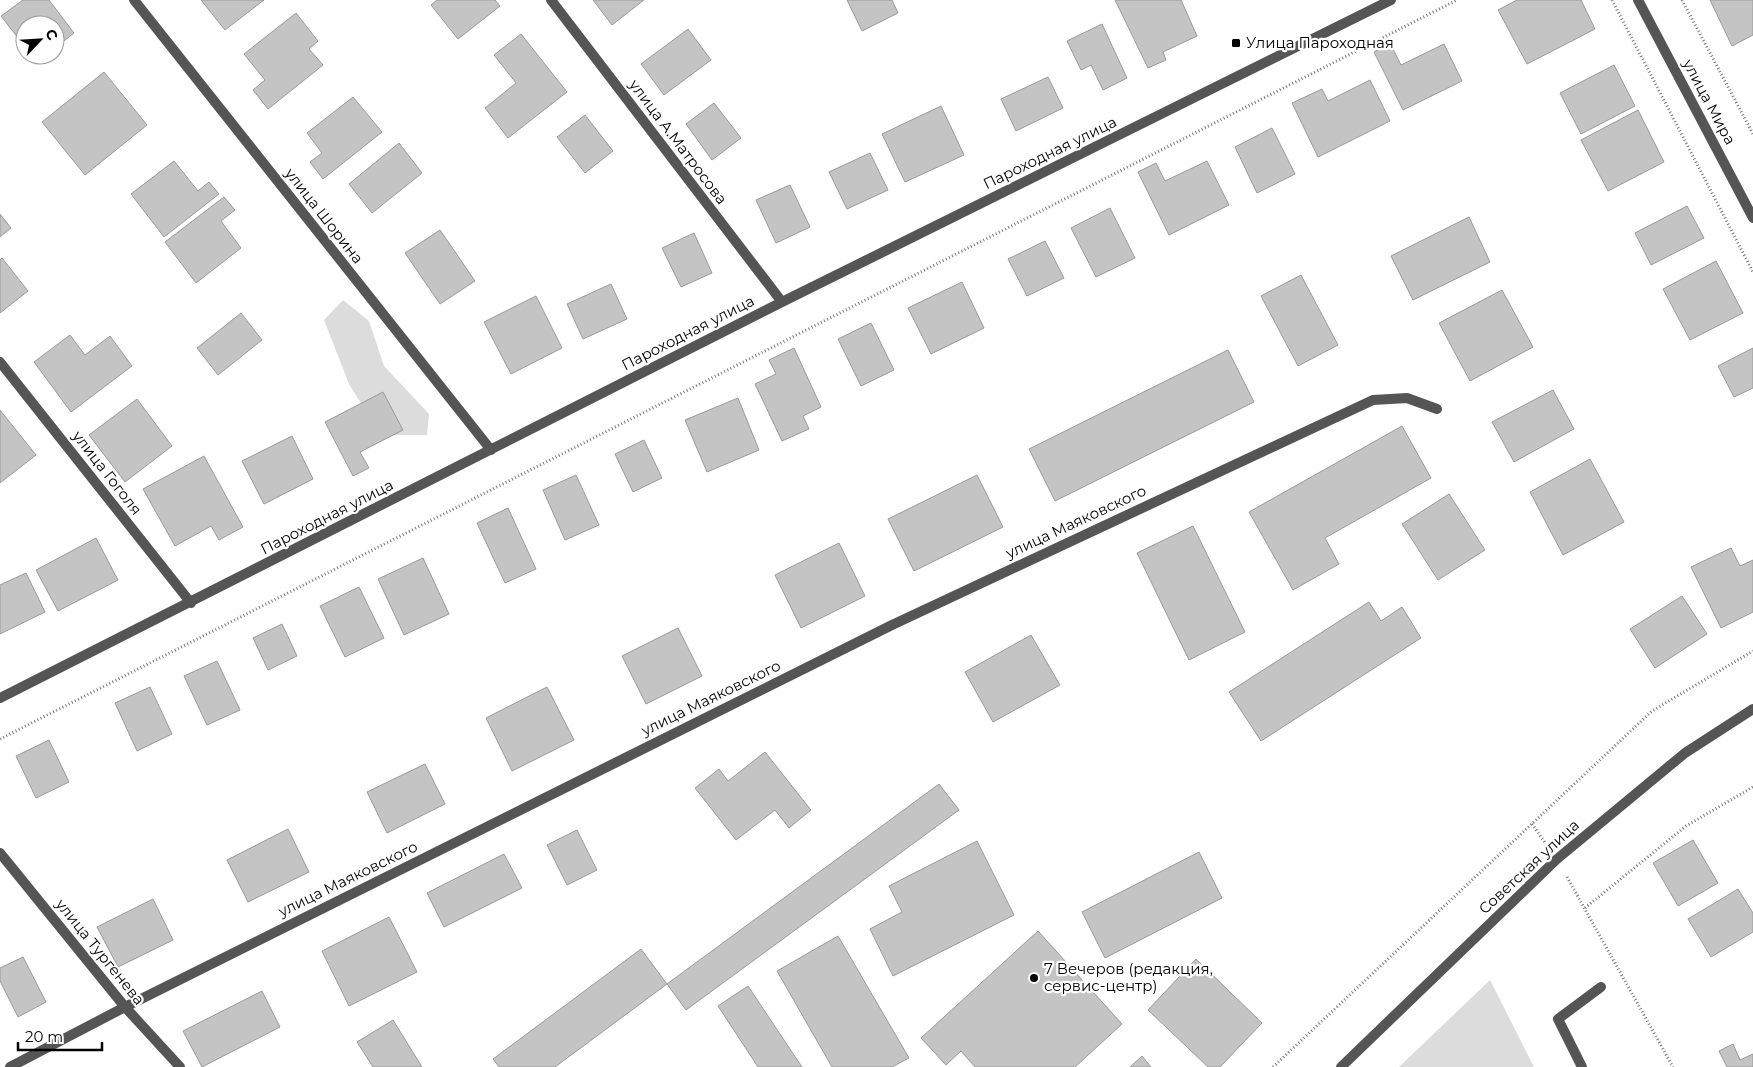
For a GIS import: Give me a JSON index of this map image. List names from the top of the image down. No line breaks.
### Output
{"streets":{"street":["улица Мира","улица А.Матросова","Пароходная улица","улица Шорина","улица Гоголя","улица Маяковского","Советская улица","улица Тургенева"]},"crossings":[["улица А.Матросова","Пароходная улица"],["Пароходная улица","улица Шорина"],["Пароходная улица","улица Гоголя"],["улица Маяковского","улица Тургенева"]],"places":{"transit":["Улица Пароходная"],"other":["7 Вечеров (редакция, сервис-центр)"]},"scale_bar":"20 m","north":"top right"}
